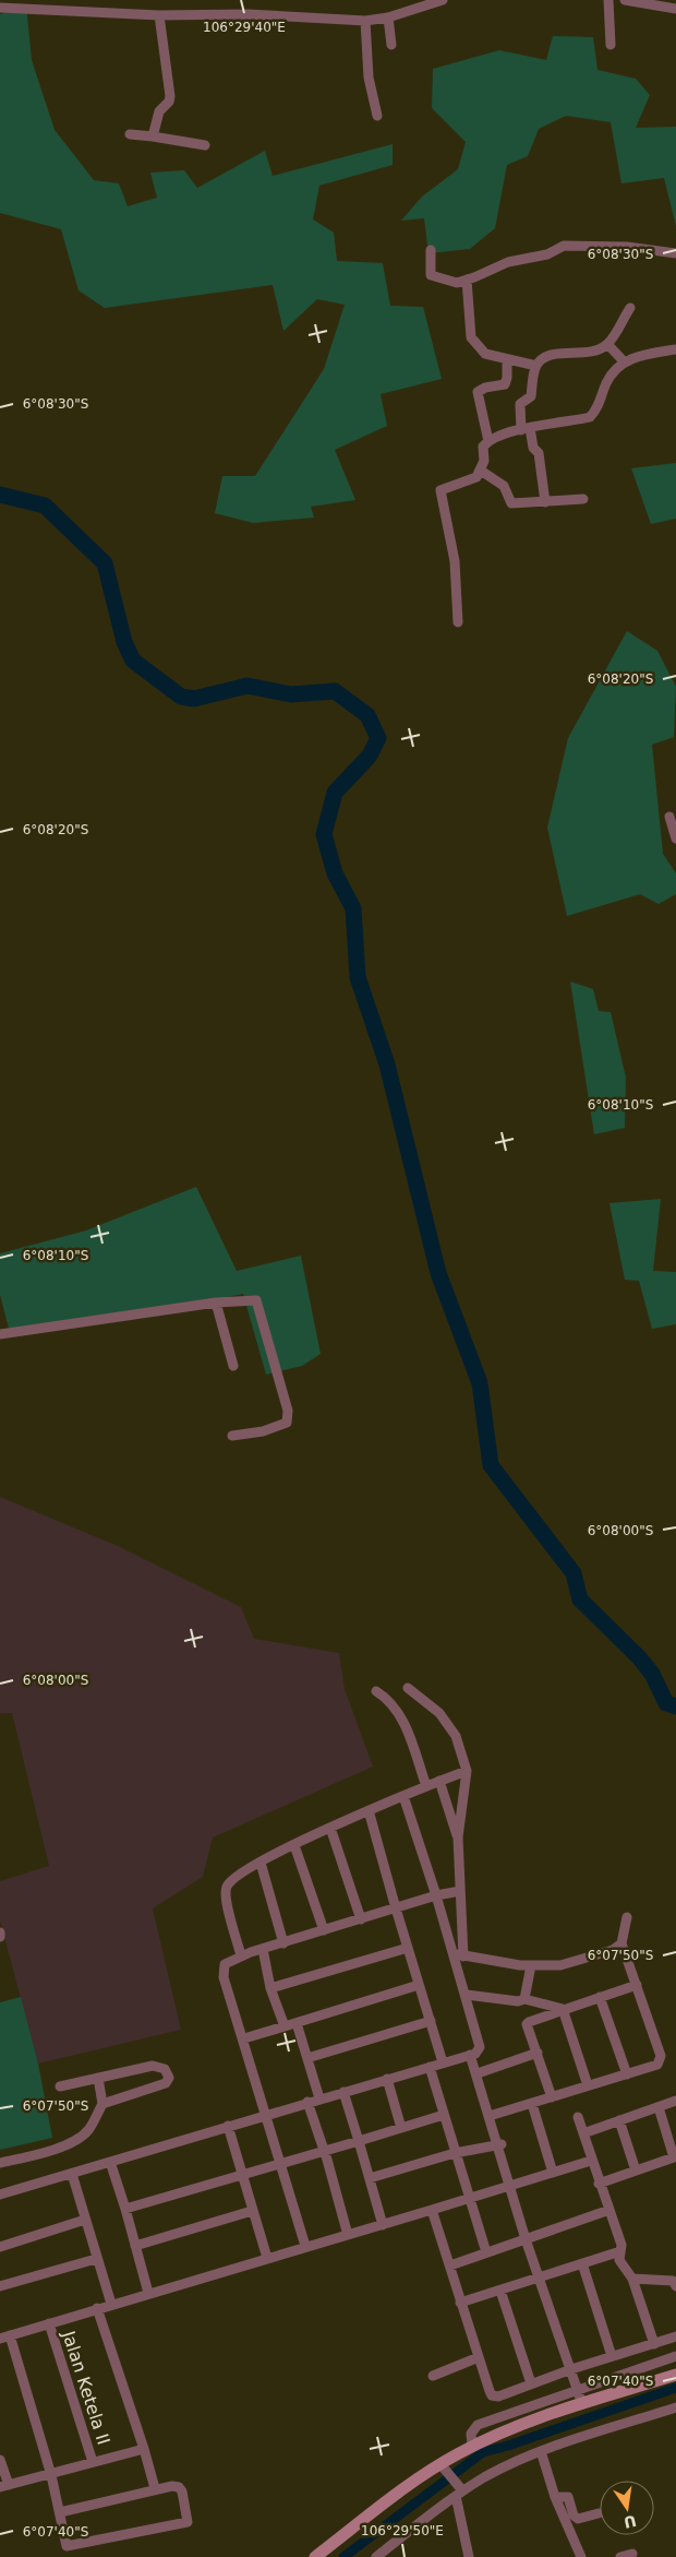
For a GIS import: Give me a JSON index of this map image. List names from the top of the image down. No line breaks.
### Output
{"streets":{"street":["Jalan Ketela II"]},"north":"bottom","coordinates":["106°29'40\"E","6°08'30\"S","6°08'20\"S","6°08'10\"S","6°08'00\"S","6°07'50\"S","6°07'40\"S","106°29'50\"E"]}
